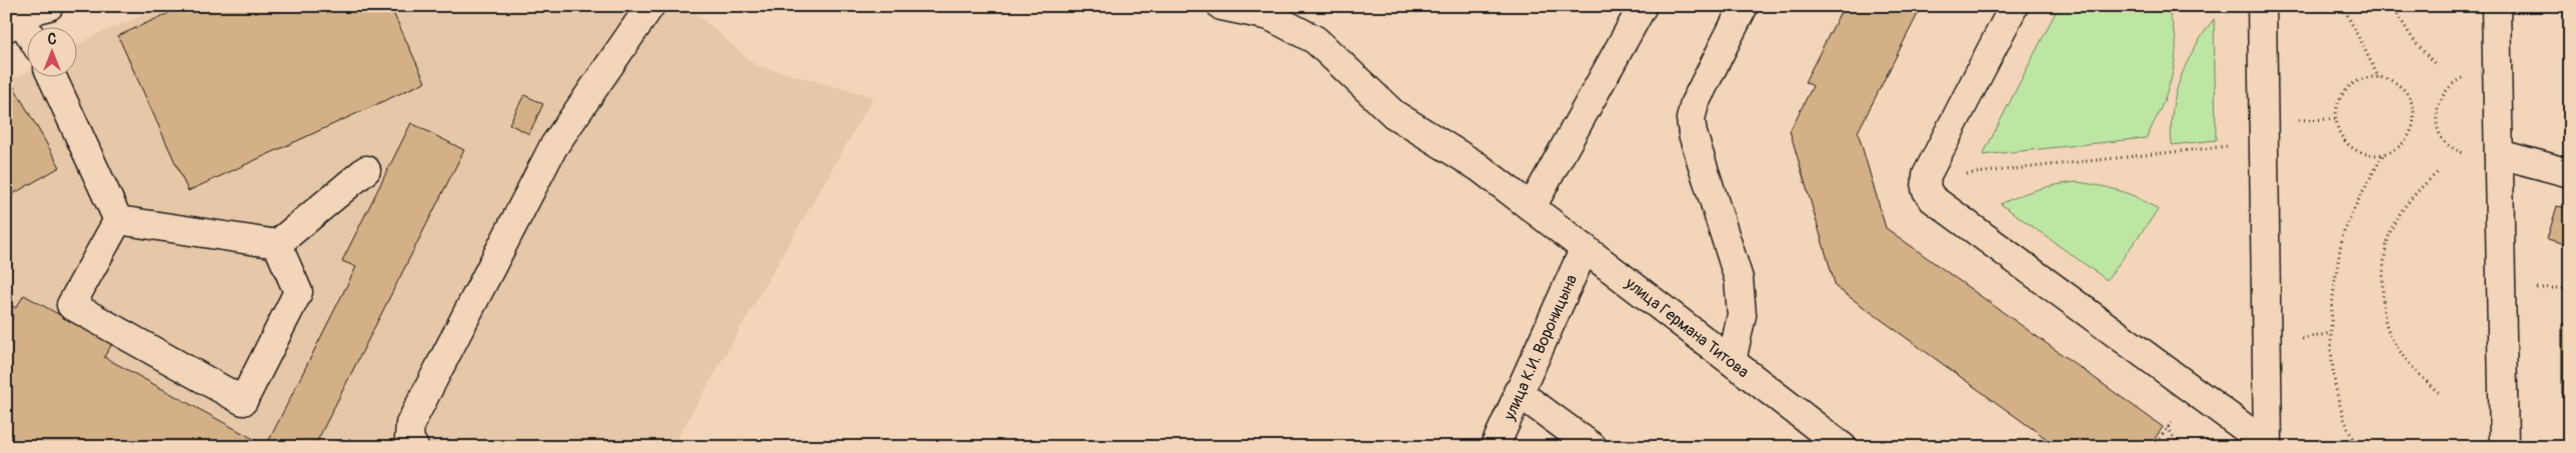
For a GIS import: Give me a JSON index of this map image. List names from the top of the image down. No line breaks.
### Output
{"streets":{"street":["улица Германа Титова","улица К.И. Вороницына"]},"crossings":[["улица Германа Титова","улица К.И. Вороницына"]],"north":"top"}
